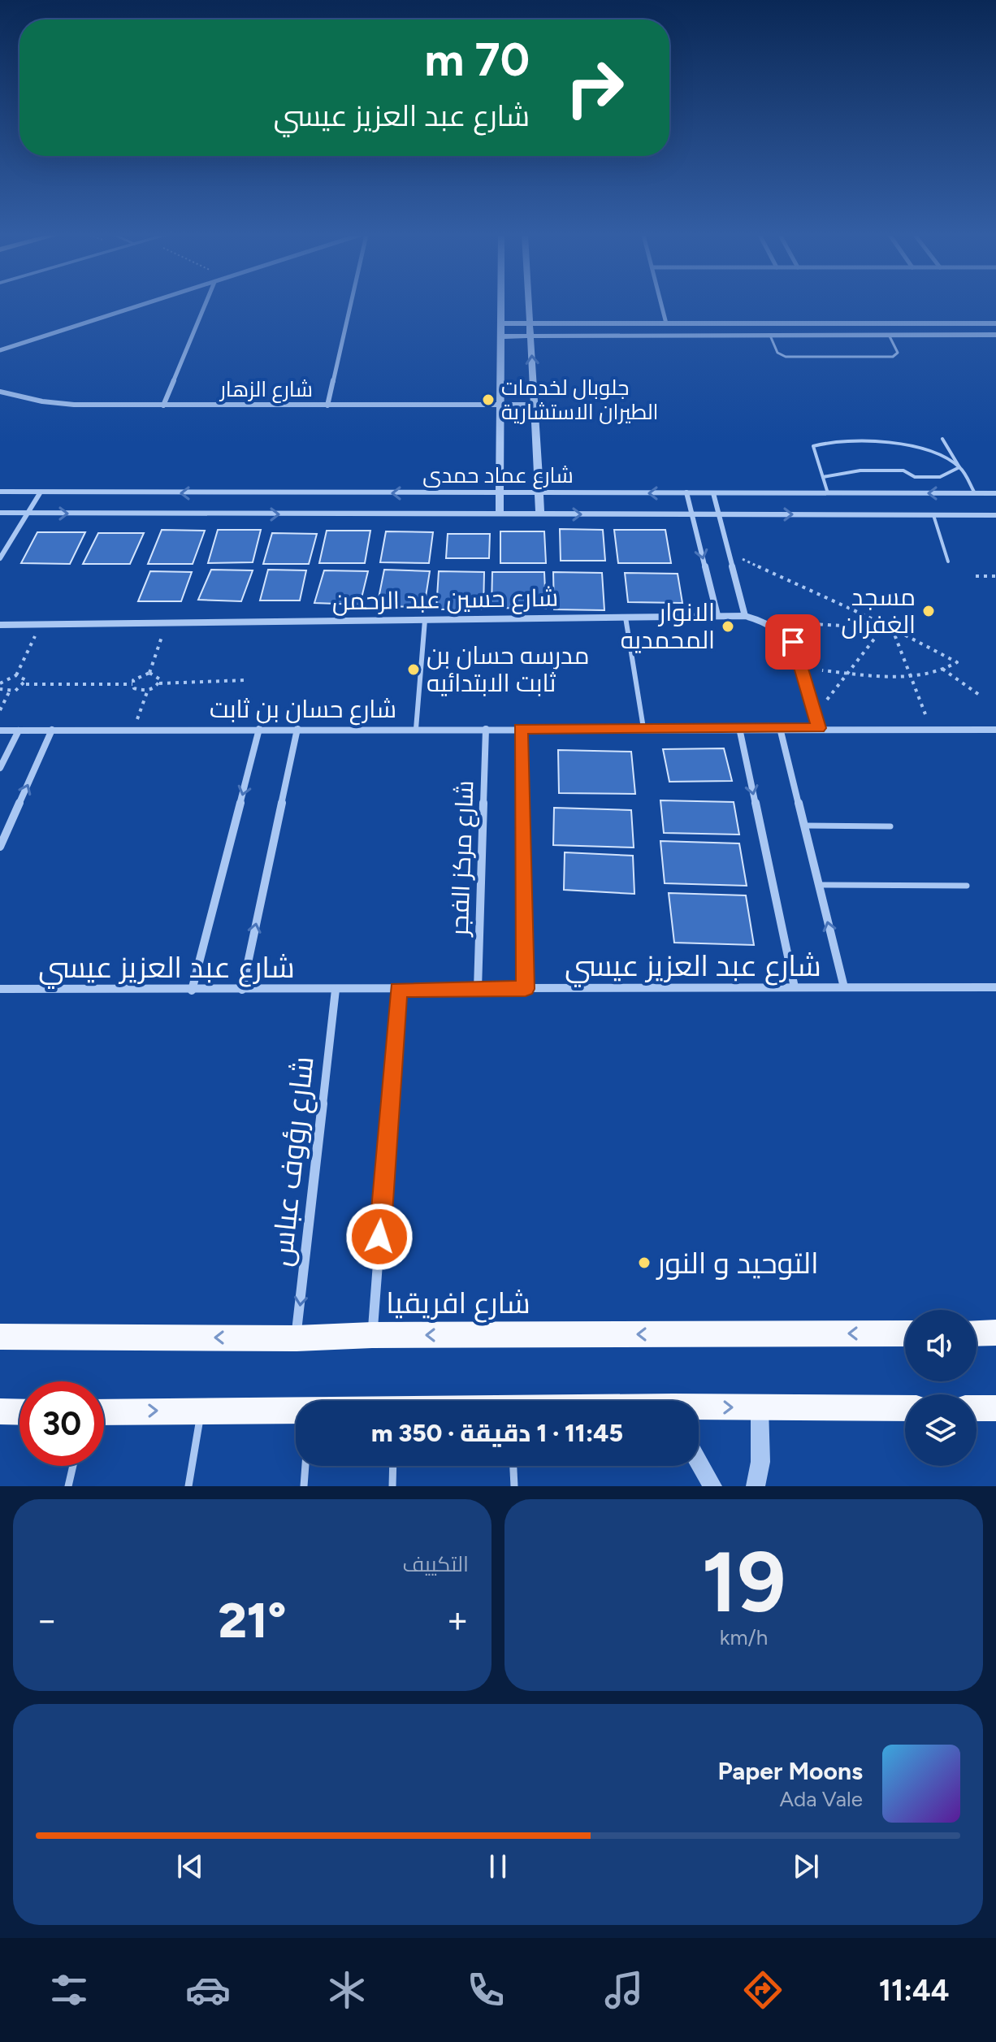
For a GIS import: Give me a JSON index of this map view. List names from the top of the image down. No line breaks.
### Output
{"streets":{"main road":["شارع افريقيا"],"street":["شارع الزهار","شارع عماد حمدى","شارع حسين عبد الرحمن","شارع حسان بن ثابت","شارع مركز الفجر","شارع عبد العزيز عيسي","شارع رؤوف عباس"]},"crossings":[["شارع حسان بن ثابت","شارع مركز الفجر"],["شارع مركز الفجر","شارع عبد العزيز عيسي"],["شارع عبد العزيز عيسي","شارع رؤوف عباس"],["شارع رؤوف عباس","شارع افريقيا"]],"one_way":["شارع رؤوف عباس"],"places":["جلوبال لخدمات الطيران الاستشارية","مسجد الغفران","الانوار المحمديه","مدرسه حسان بن ثابت الابتدائيه","التوحيد و النور"],"page":{"turn":["70 m","شارع عبد العزيز عيسي"],"limit":"30","trip":"11:45 · 1 دقيقة · 350 m","tile":[["19","km/h"],"التكييف"],"heat":["−","21°","+"],"song":["Paper Moons","Ada Vale"],"tabs":"11:44"}}
